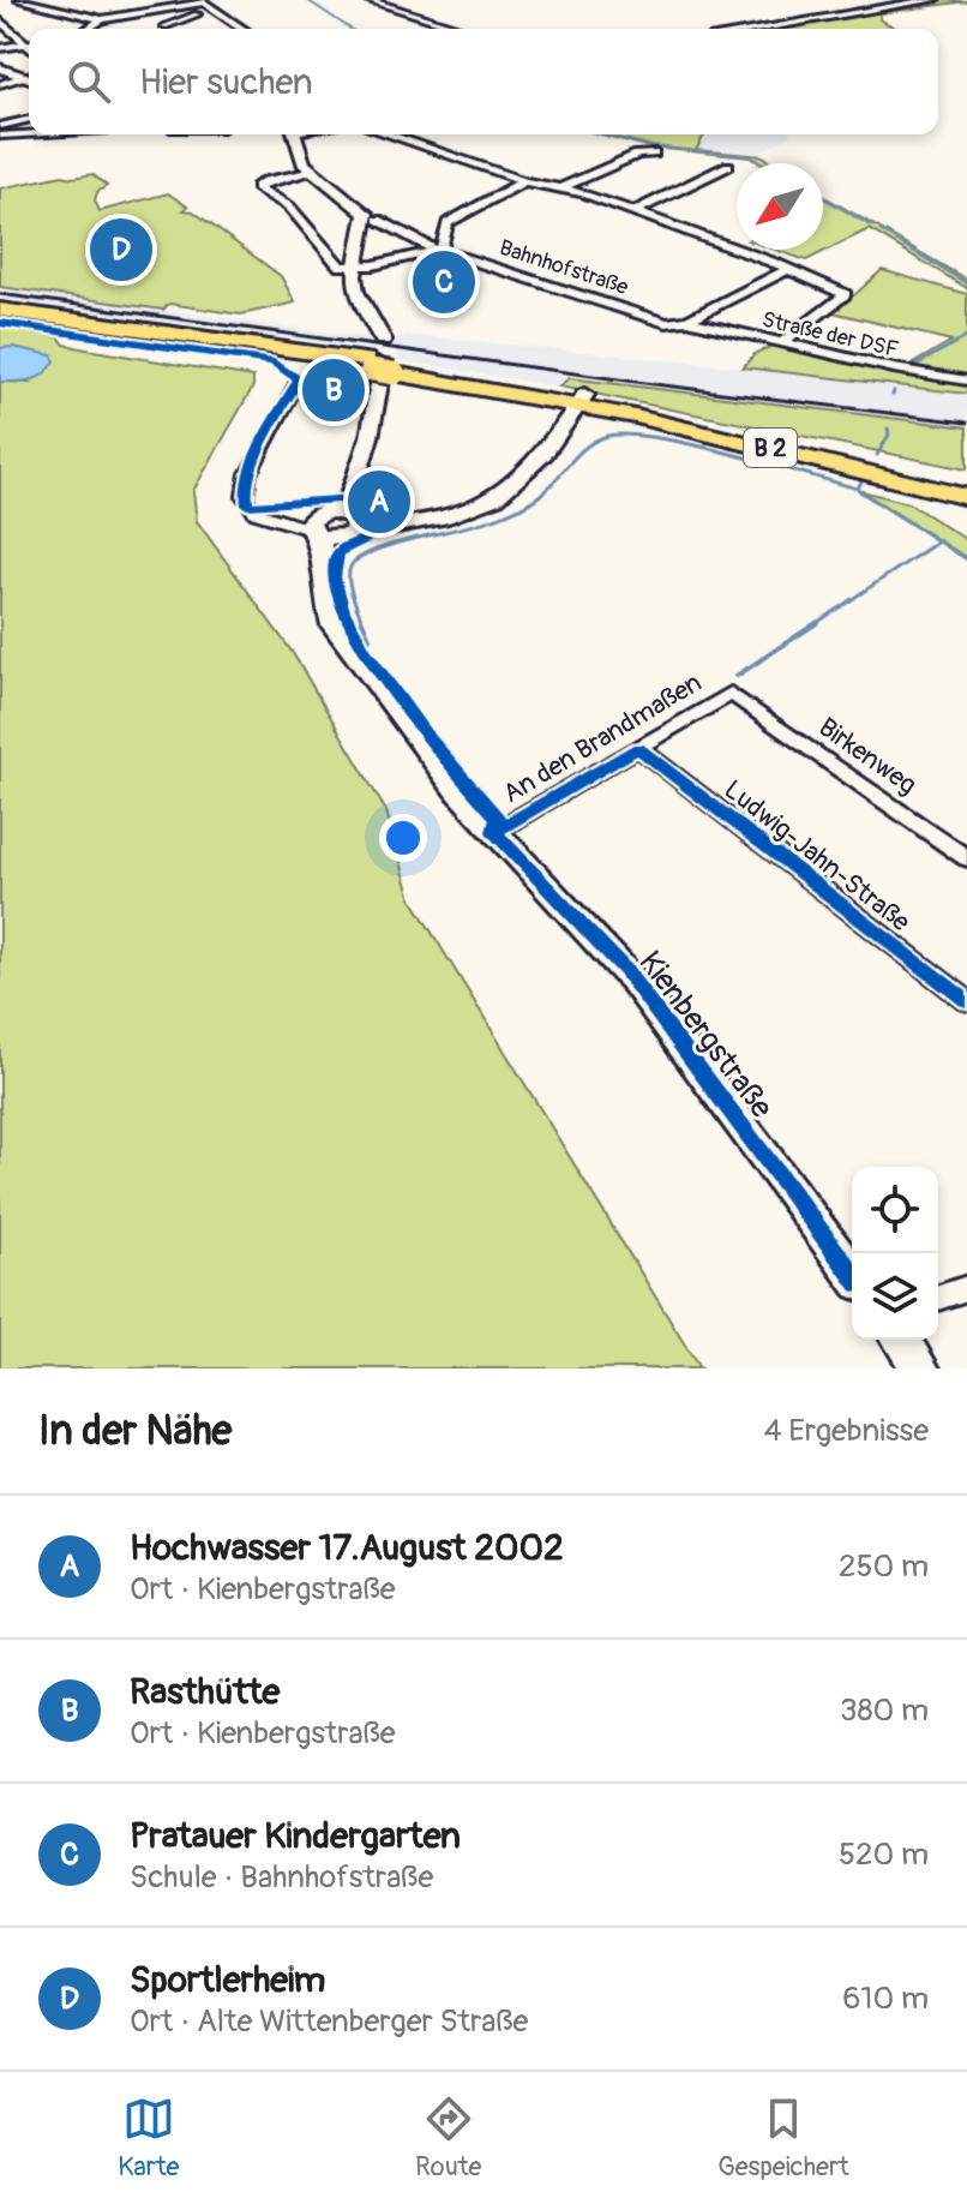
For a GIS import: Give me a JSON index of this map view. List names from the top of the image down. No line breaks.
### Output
{"streets":{"main road":["B 2","Kienbergstraße"],"street":["Bahnhofstraße","Straße der DSF","An den Brandmaßen","Birkenweg","Ludwig-Jahn-Straße"]},"crossings":[["Bahnhofstraße","Straße der DSF"],["B 2","Kienbergstraße"],["An den Brandmaßen","Birkenweg"],["An den Brandmaßen","Ludwig-Jahn-Straße"],["An den Brandmaßen","Kienbergstraße"]],"north":"bottom left","page":{"search":"Hier suchen","pins":["D","C","B","A"],"heading":["In der Nähe","4 Ergebnisse"],"list":[{"mark":"A","name":"Hochwasser 17.August 2002","note":"Ort · Kienbergstraße","value":"250 m"},{"mark":"B","name":"Rasthütte","note":"Ort · Kienbergstraße","value":"380 m"},{"mark":"C","name":"Pratauer Kindergarten","note":"Schule · Bahnhofstraße","value":"520 m"},{"mark":"D","name":"Sportlerheim","note":"Ort · Alte Wittenberger Straße","value":"610 m"}],"nav":["Karte","Route","Gespeichert"]}}
